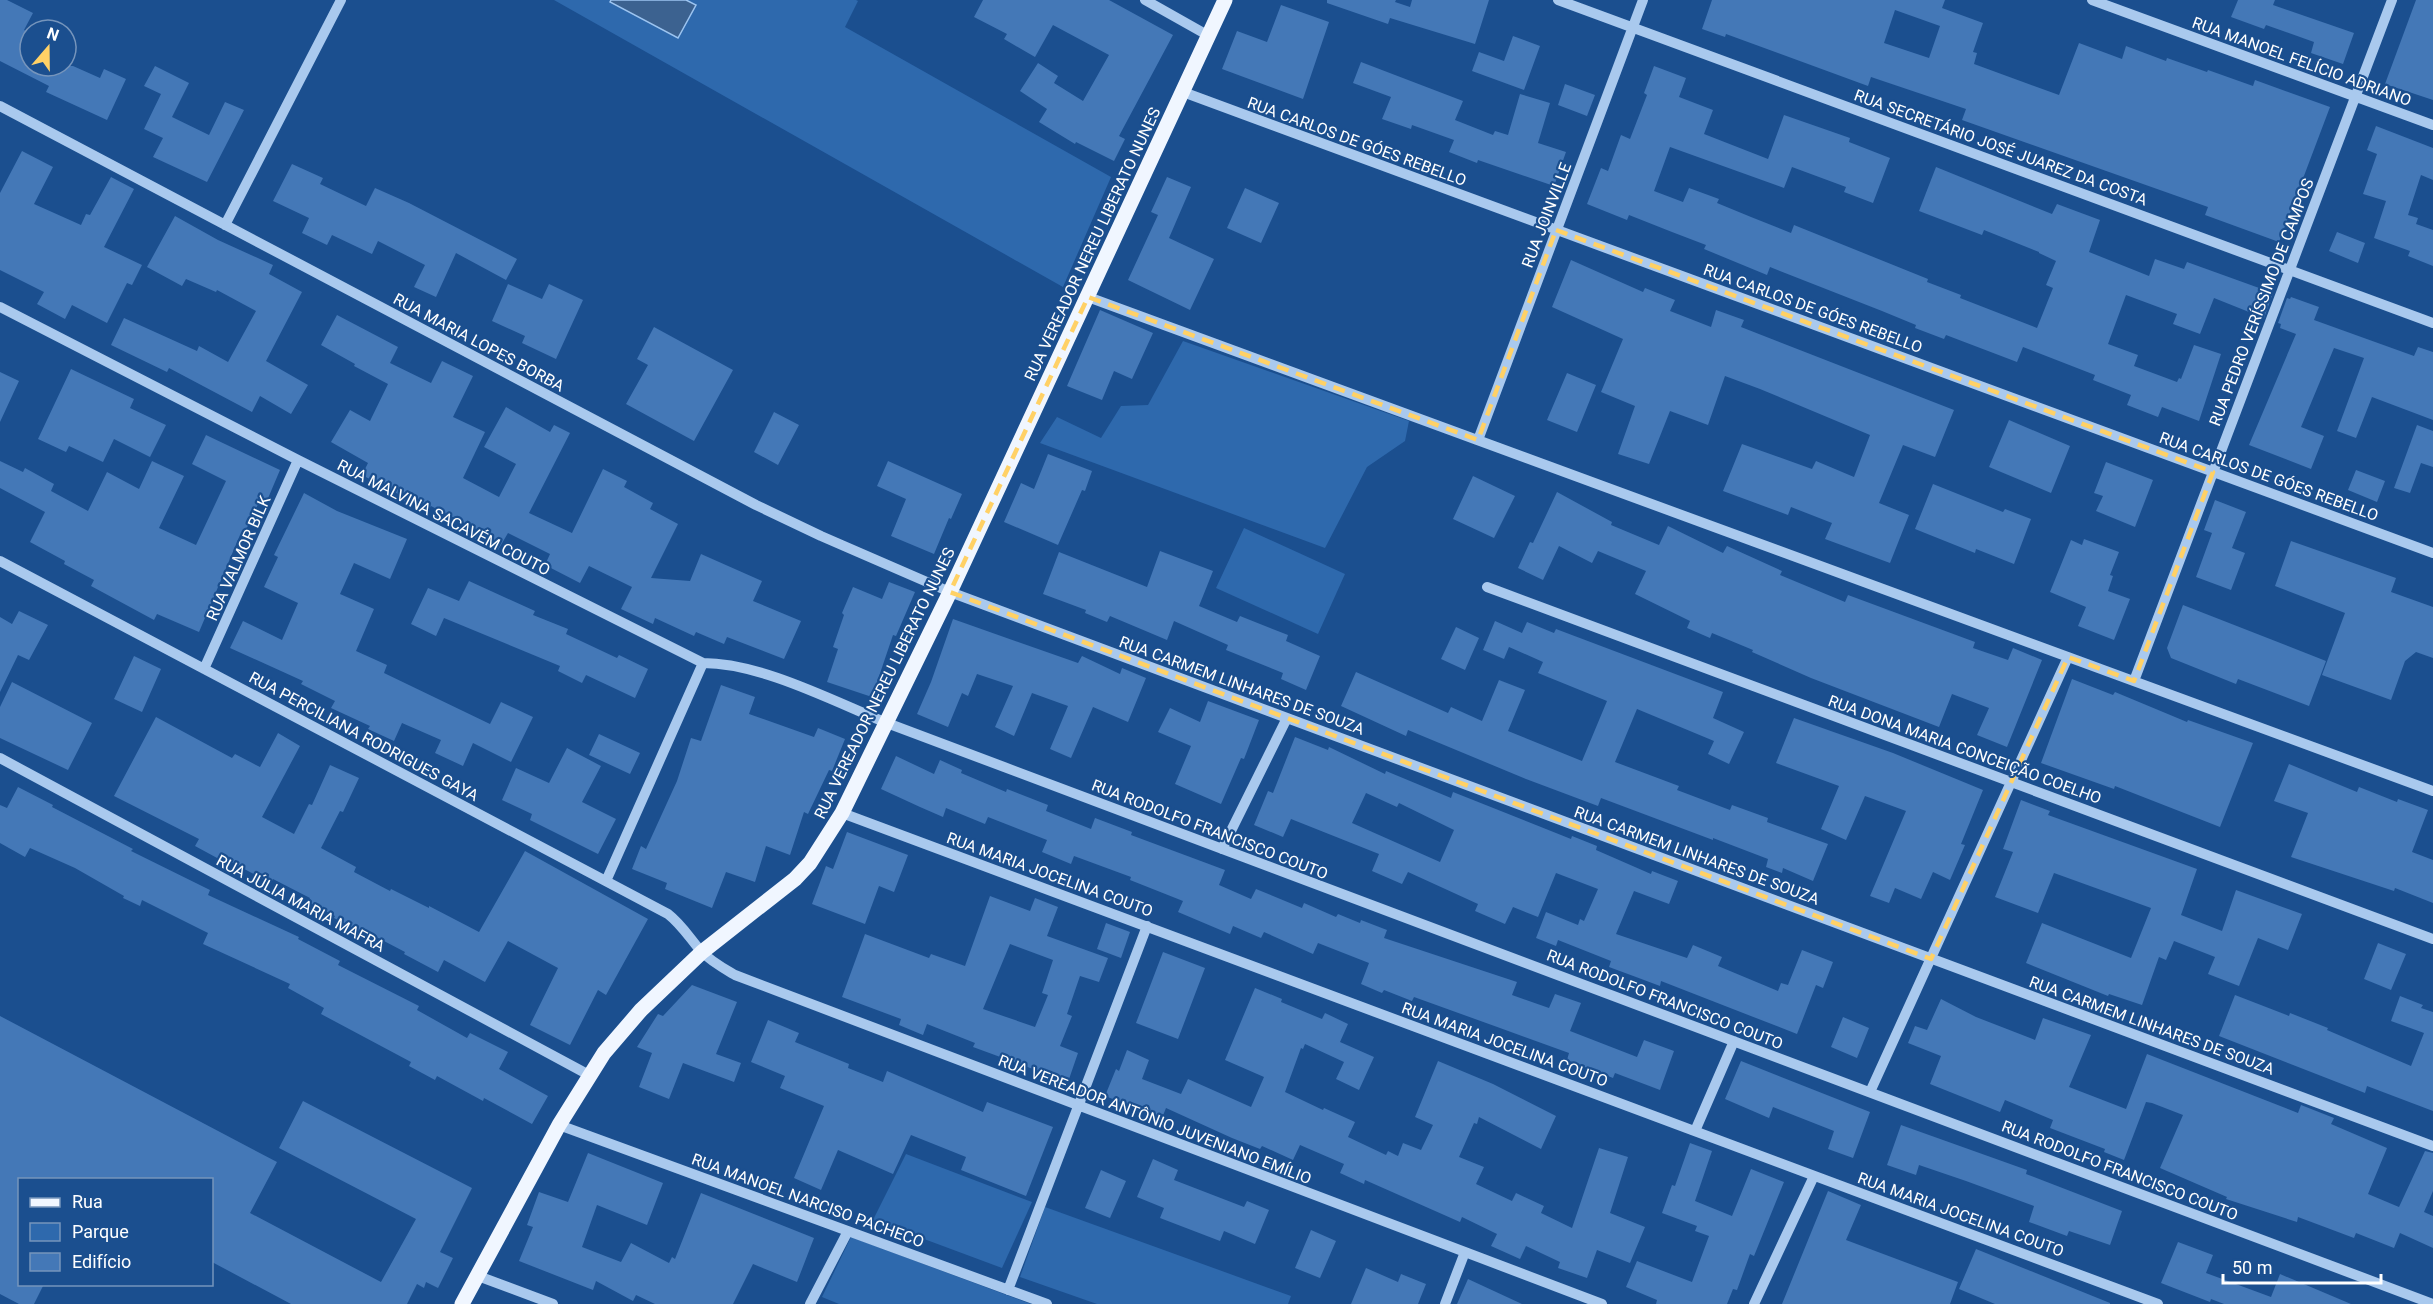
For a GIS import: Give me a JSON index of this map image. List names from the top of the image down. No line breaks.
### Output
{"streets":{"main road":["RUA VEREADOR NEREU LIBERATO NUNES"],"street":["RUA MANOEL FELÍCIO ADRIANO","RUA CARLOS DE GÓES REBELLO","RUA SECRETÁRIO JOSÉ JUAREZ DA COSTA","RUA JOINVILLE","RUA PEDRO VERÍSSIMO DE CAMPOS","RUA MARIA LOPES BORBA","RUA MALVINA SACAVÉM COUTO","RUA VALMOR BILK","RUA CARMEM LINHARES DE SOUZA","RUA PERCILIANA RODRIGUES GAYA","RUA DONA MARIA CONCEIÇÃO COELHO","RUA RODOLFO FRANCISCO COUTO","RUA MARIA JOCELINA COUTO","RUA JÚLIA MARIA MAFRA","RUA VEREADOR ANTÔNIO JUVENIANO EMÍLIO","RUA MANOEL NARCISO PACHECO"]},"crossings":[["RUA MANOEL FELÍCIO ADRIANO","RUA PEDRO VERÍSSIMO DE CAMPOS"],["RUA CARLOS DE GÓES REBELLO","RUA JOINVILLE"],["RUA CARLOS DE GÓES REBELLO","RUA VEREADOR NEREU LIBERATO NUNES"],["RUA CARLOS DE GÓES REBELLO","RUA PEDRO VERÍSSIMO DE CAMPOS"],["RUA SECRETÁRIO JOSÉ JUAREZ DA COSTA","RUA JOINVILLE"],["RUA SECRETÁRIO JOSÉ JUAREZ DA COSTA","RUA PEDRO VERÍSSIMO DE CAMPOS"],["RUA VEREADOR NEREU LIBERATO NUNES","RUA MARIA LOPES BORBA"],["RUA VEREADOR NEREU LIBERATO NUNES","RUA MALVINA SACAVÉM COUTO"],["RUA VEREADOR NEREU LIBERATO NUNES","RUA CARMEM LINHARES DE SOUZA"],["RUA VEREADOR NEREU LIBERATO NUNES","RUA PERCILIANA RODRIGUES GAYA"],["RUA VEREADOR NEREU LIBERATO NUNES","RUA RODOLFO FRANCISCO COUTO"],["RUA VEREADOR NEREU LIBERATO NUNES","RUA MARIA JOCELINA COUTO"],["RUA VEREADOR NEREU LIBERATO NUNES","RUA JÚLIA MARIA MAFRA"],["RUA VEREADOR NEREU LIBERATO NUNES","RUA VEREADOR ANTÔNIO JUVENIANO EMÍLIO"],["RUA VEREADOR NEREU LIBERATO NUNES","RUA MANOEL NARCISO PACHECO"],["RUA MARIA LOPES BORBA","RUA CARMEM LINHARES DE SOUZA"],["RUA MALVINA SACAVÉM COUTO","RUA VALMOR BILK"],["RUA MALVINA SACAVÉM COUTO","RUA RODOLFO FRANCISCO COUTO"],["RUA VALMOR BILK","RUA PERCILIANA RODRIGUES GAYA"],["RUA PERCILIANA RODRIGUES GAYA","RUA VEREADOR ANTÔNIO JUVENIANO EMÍLIO"]],"legend":["Rua","Parque","Edifício"],"scale_bar":"50 m","north":"top"}
